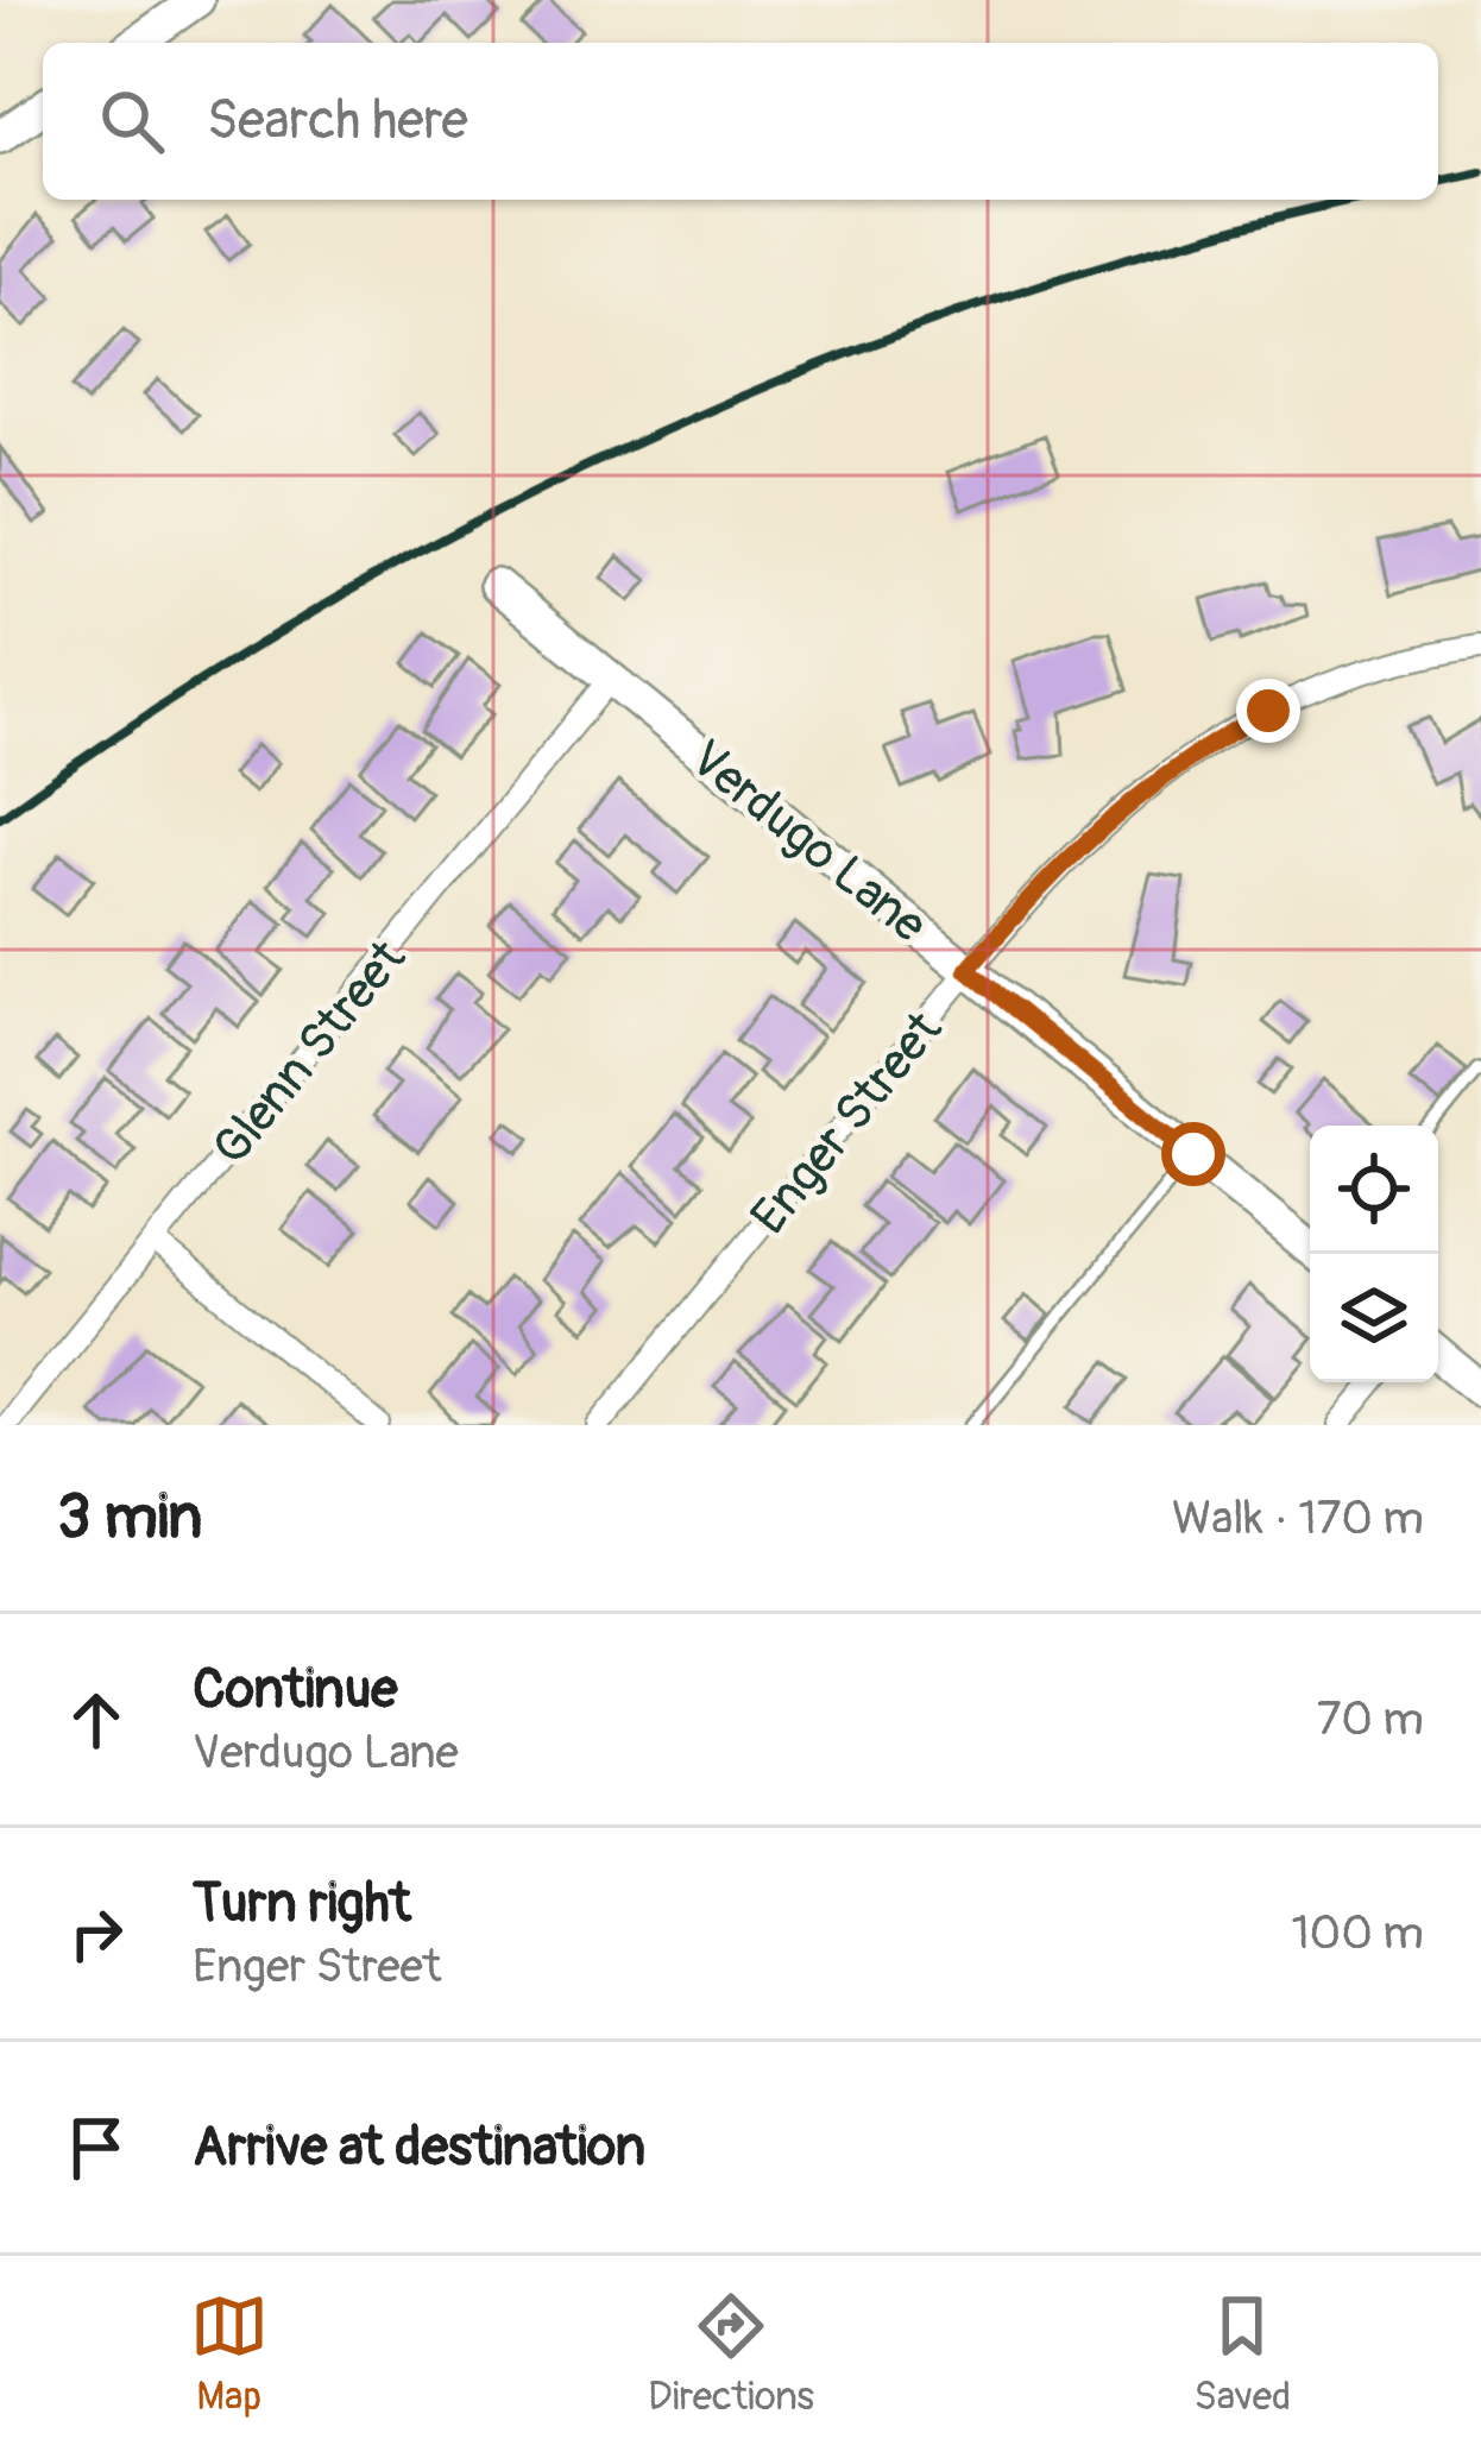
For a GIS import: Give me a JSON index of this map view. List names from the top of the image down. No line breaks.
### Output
{"streets":{"street":["Verdugo Lane","Glenn Street","Enger Street"]},"crossings":[["Verdugo Lane","Glenn Street"],["Verdugo Lane","Enger Street"]],"page":{"search":"Search here","heading":["3 min","Walk · 170 m"],"list":[["Continue","Verdugo Lane","70 m"],["Turn right","Enger Street","100 m"],"Arrive at destination"],"nav":["Map","Directions","Saved"]}}
